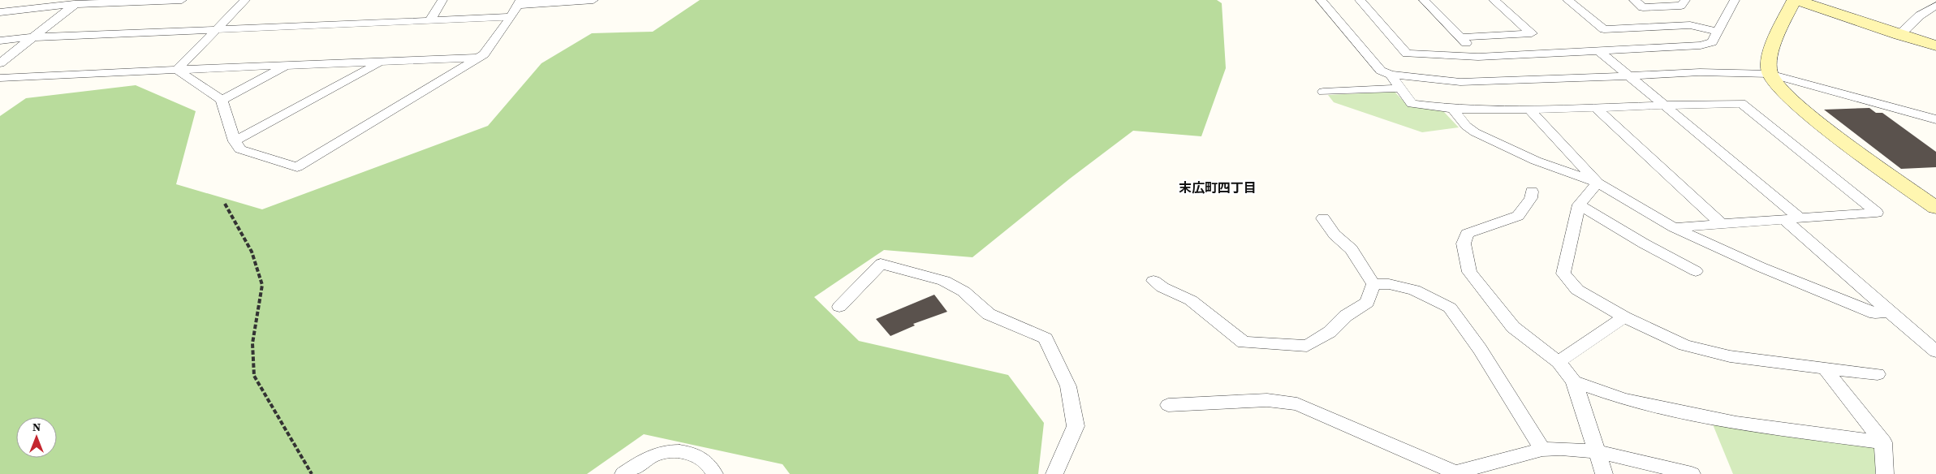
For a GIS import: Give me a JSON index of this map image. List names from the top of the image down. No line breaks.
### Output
{"districts":["末広町四丁目"],"north":"top"}
